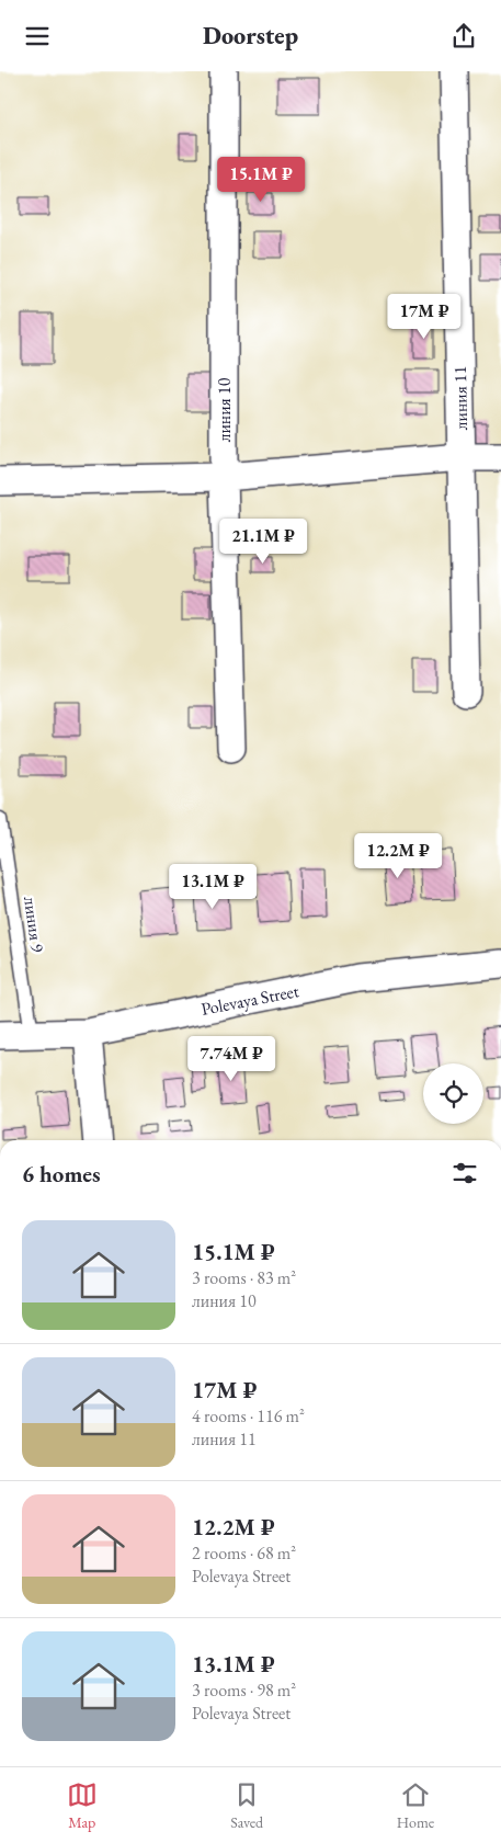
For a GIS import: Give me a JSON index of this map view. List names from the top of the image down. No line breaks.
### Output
{"streets":{"street":["линия 11","линия 10","Polevaya Street"],"lane":["линия 9"]},"crossings":[["линия 9","Polevaya Street"]],"page":{"header":"Doorstep","price":["15.1M ₽","17M ₽","21.1M ₽","12.2M ₽","13.1M ₽","7.74M ₽"],"heading":"6 homes","list":[{"name":"15.1M ₽","note":"3 rooms · 83 m² · линия 10"},{"name":"17M ₽","note":"4 rooms · 116 m² · линия 11"},{"name":"12.2M ₽","note":"2 rooms · 68 m² · Polevaya Street"},{"name":"13.1M ₽","note":"3 rooms · 98 m² · Polevaya Street"}],"tabs":["Map","Saved","Home"]}}
